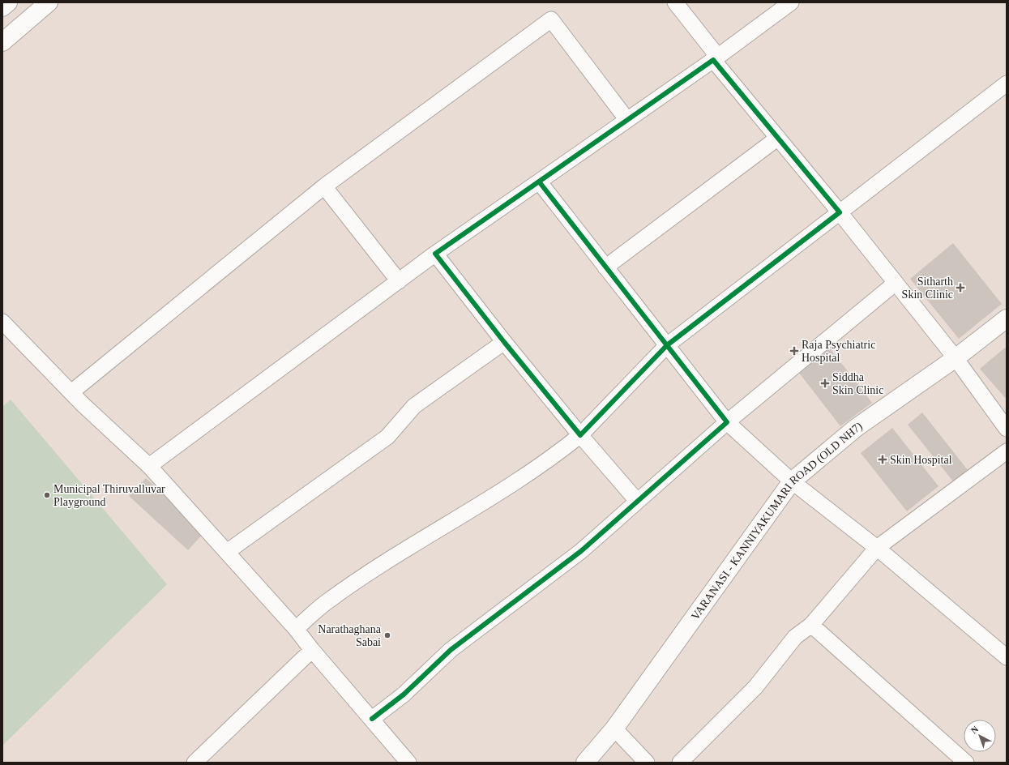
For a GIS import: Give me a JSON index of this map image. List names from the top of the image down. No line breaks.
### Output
{"streets":{"main road":["VARANASI - KANNIYAKUMARI ROAD (OLD NH7)"]},"places":{"health":["Sitharth Skin Clinic","Raja Psychiatric Hospital","Siddha Skin Clinic","Skin Hospital"],"other":["Municipal Thiruvalluvar Playground","Narathaghana Sabai"]},"north":"top left"}
